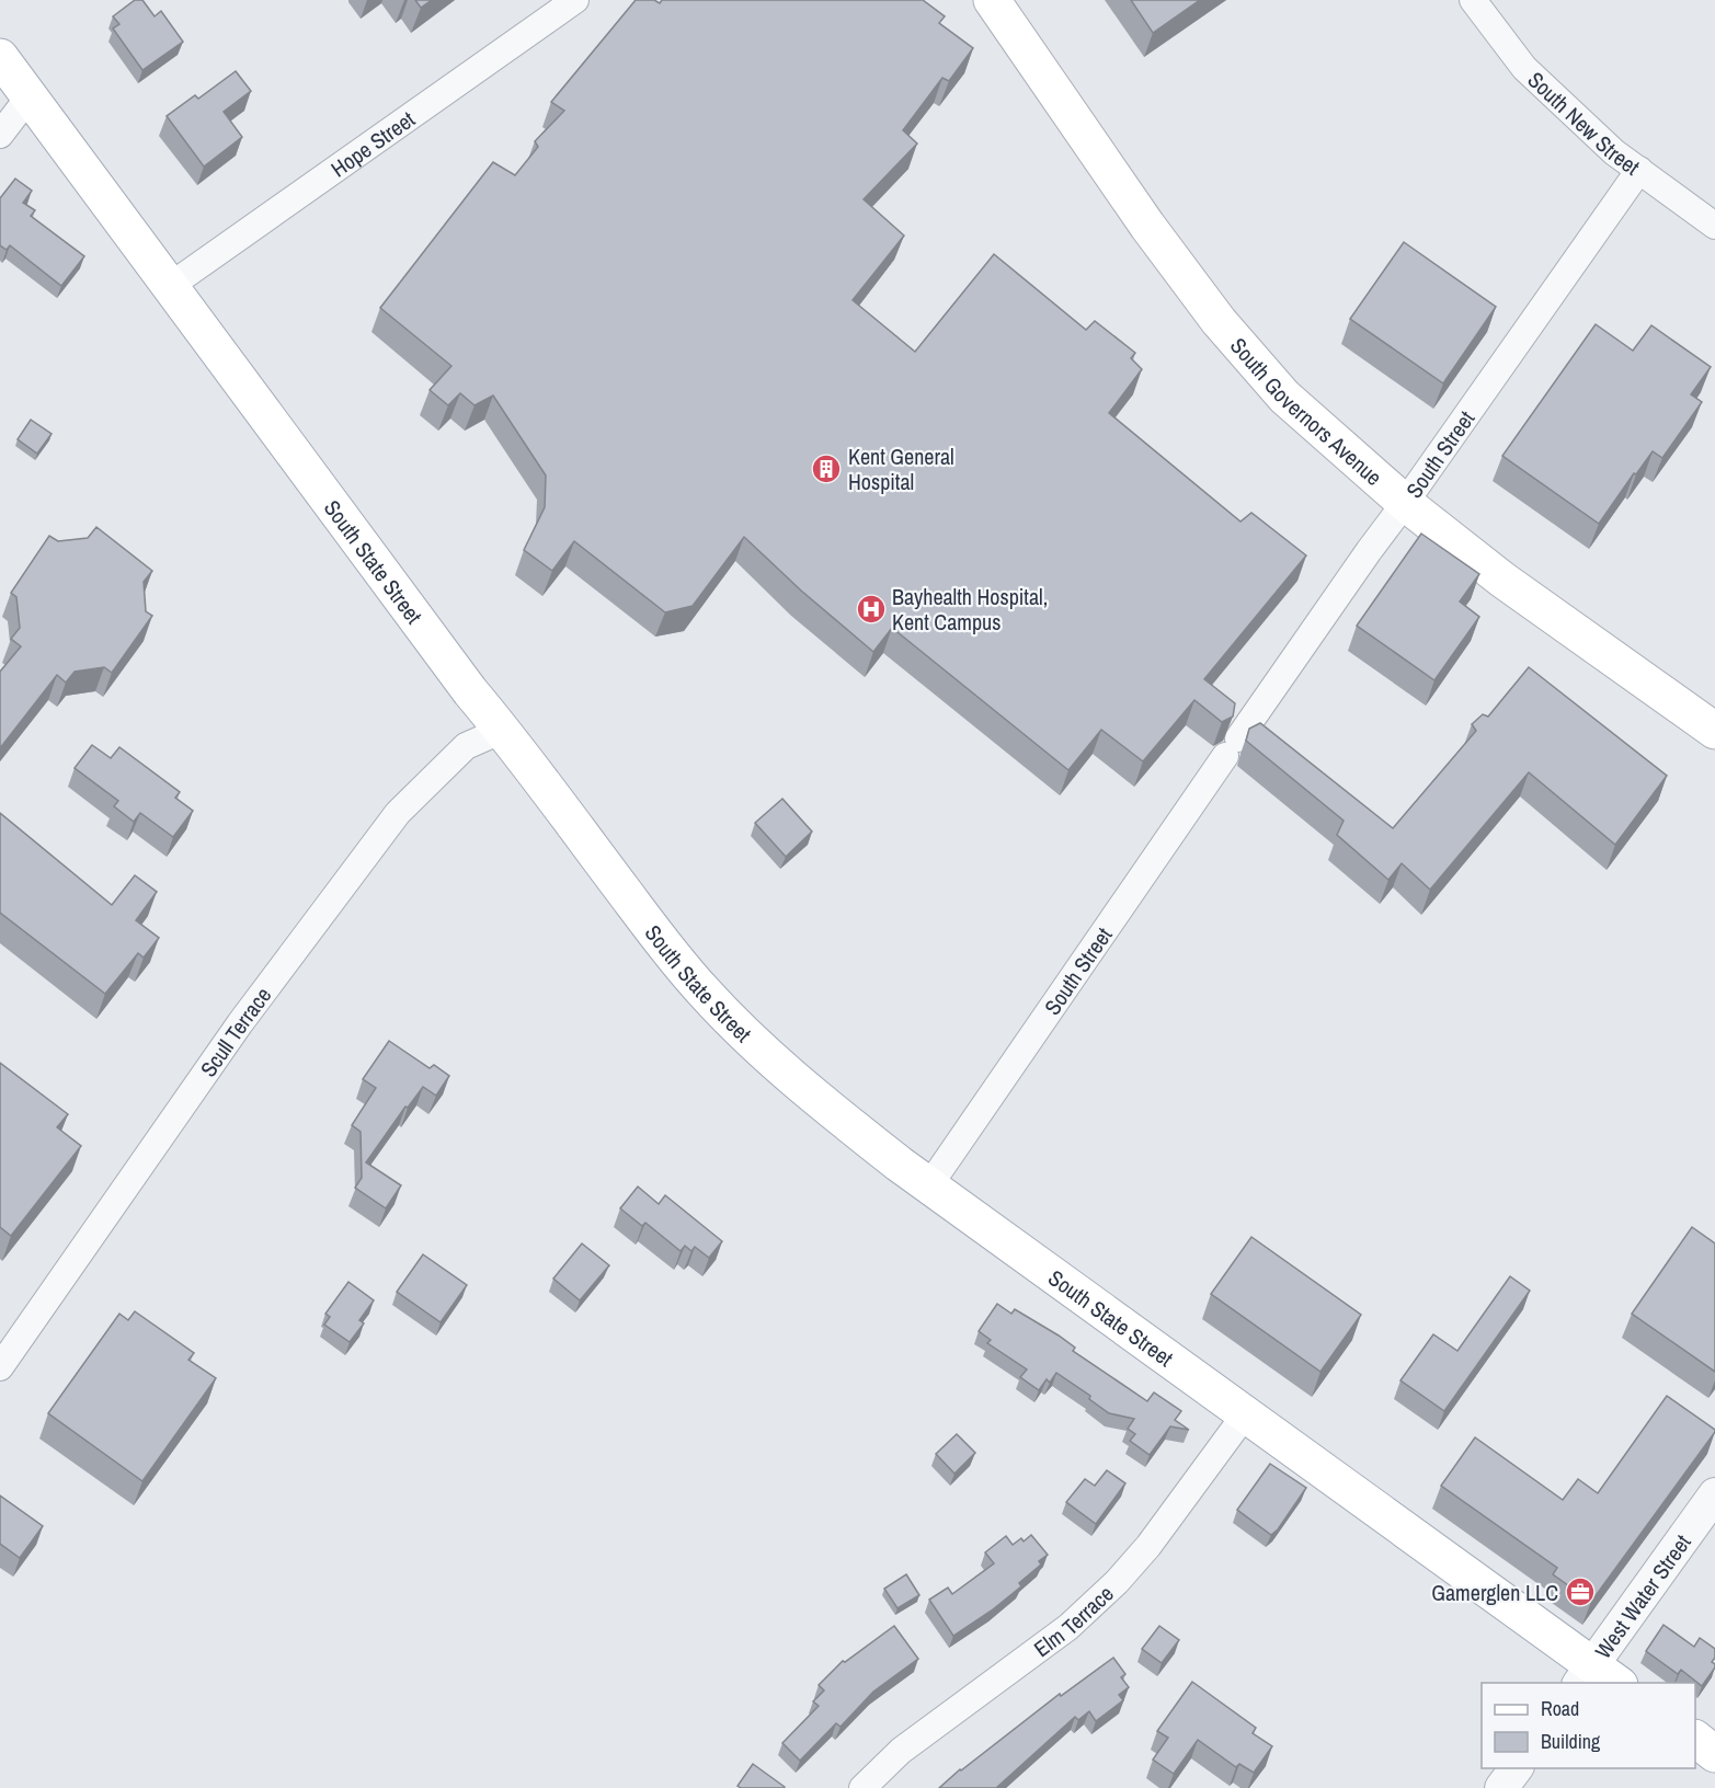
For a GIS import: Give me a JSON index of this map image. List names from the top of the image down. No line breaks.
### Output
{"streets":{"main road":["South Governors Avenue","South State Street"],"street":["South New Street","Hope Street","South Street","Scull Terrace","West Water Street","Elm Terrace"]},"crossings":[["South New Street","South Street"],["Hope Street","South State Street"],["South Governors Avenue","South Street"],["South Street","South State Street"],["South State Street","Scull Terrace"],["South State Street","West Water Street"],["South State Street","Elm Terrace"]],"places":{"building":["Kent General Hospital"],"hospital":["Bayhealth Hospital, Kent Campus"],"office":["Gamerglen LLC"]},"legend":["Road","Building"]}
